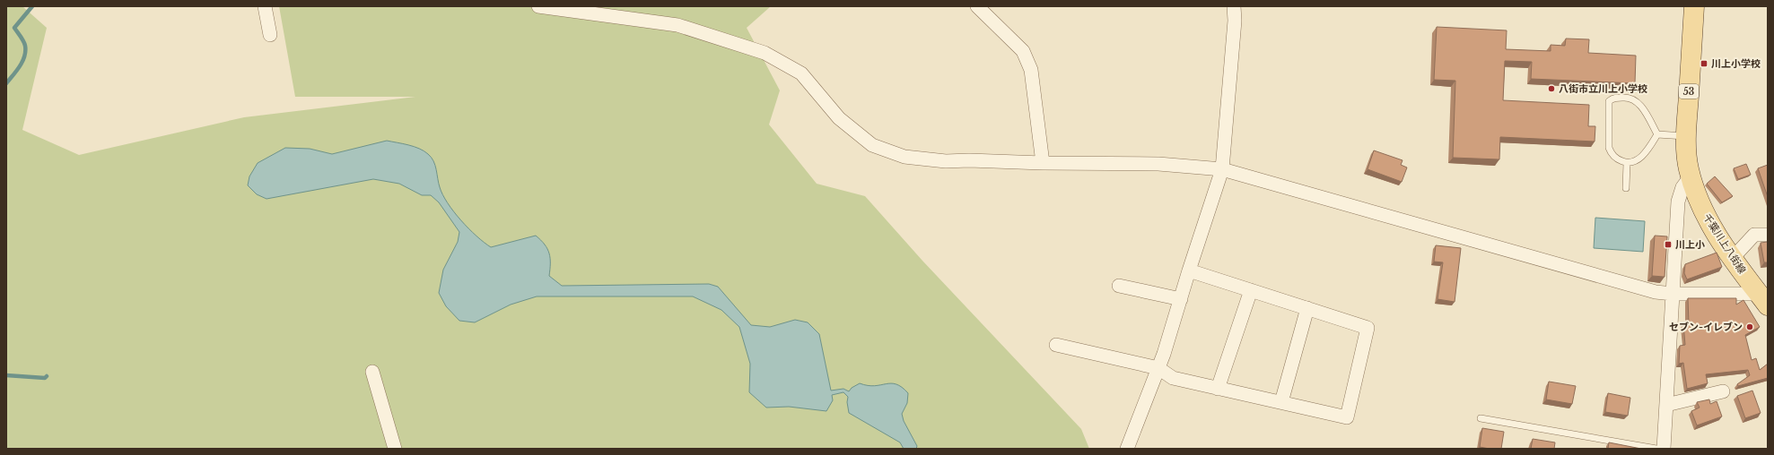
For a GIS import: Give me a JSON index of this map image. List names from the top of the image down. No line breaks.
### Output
{"streets":{"main road":["53","千葉川上八街線"]},"places":{"transit":["川上小学校","川上小"],"other":["八街市立川上小学校","セブン-イレブン"]}}
